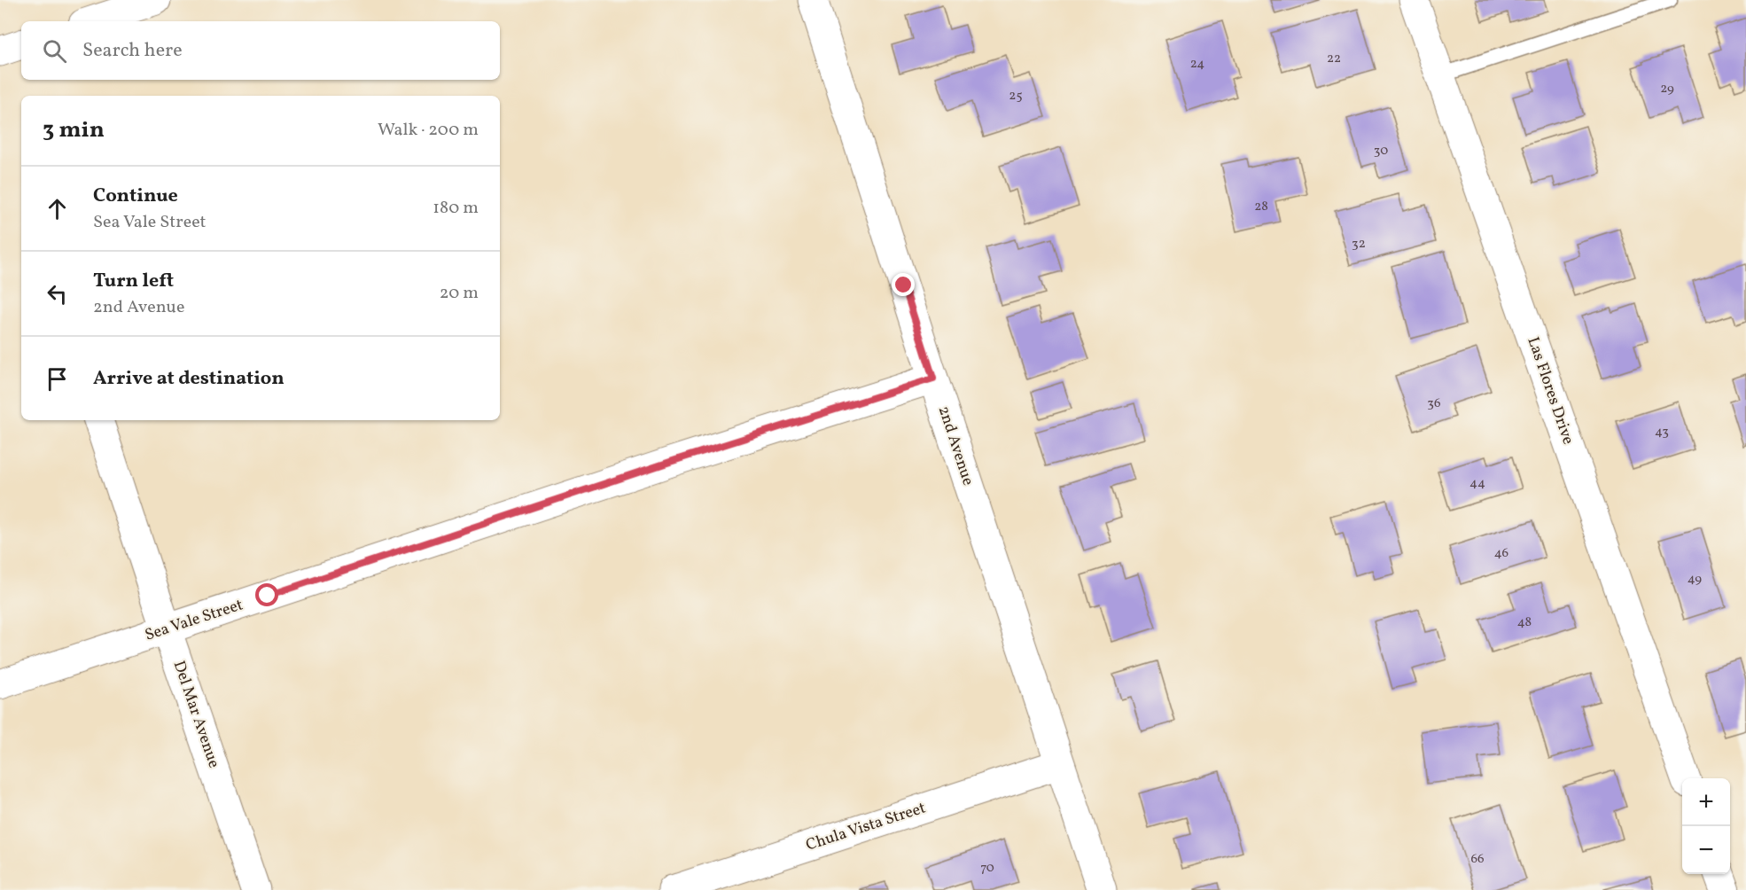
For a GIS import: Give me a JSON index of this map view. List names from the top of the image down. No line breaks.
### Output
{"streets":{"street":["Las Flores Drive","2nd Avenue","Sea Vale Street","Del Mar Avenue","Chula Vista Street"]},"crossings":[["2nd Avenue","Sea Vale Street"],["2nd Avenue","Chula Vista Street"],["Sea Vale Street","Del Mar Avenue"]],"house_numbers":["22","24","29","25","30","28","32","36","43","44","46","49","48","66","70"],"page":{"search":"Search here","heading":["3 min","Walk · 200 m"],"list":[["Continue","Sea Vale Street","180 m"],["Turn left","2nd Avenue","20 m"],"Arrive at destination"],"map_buttons":["+","−"]}}
